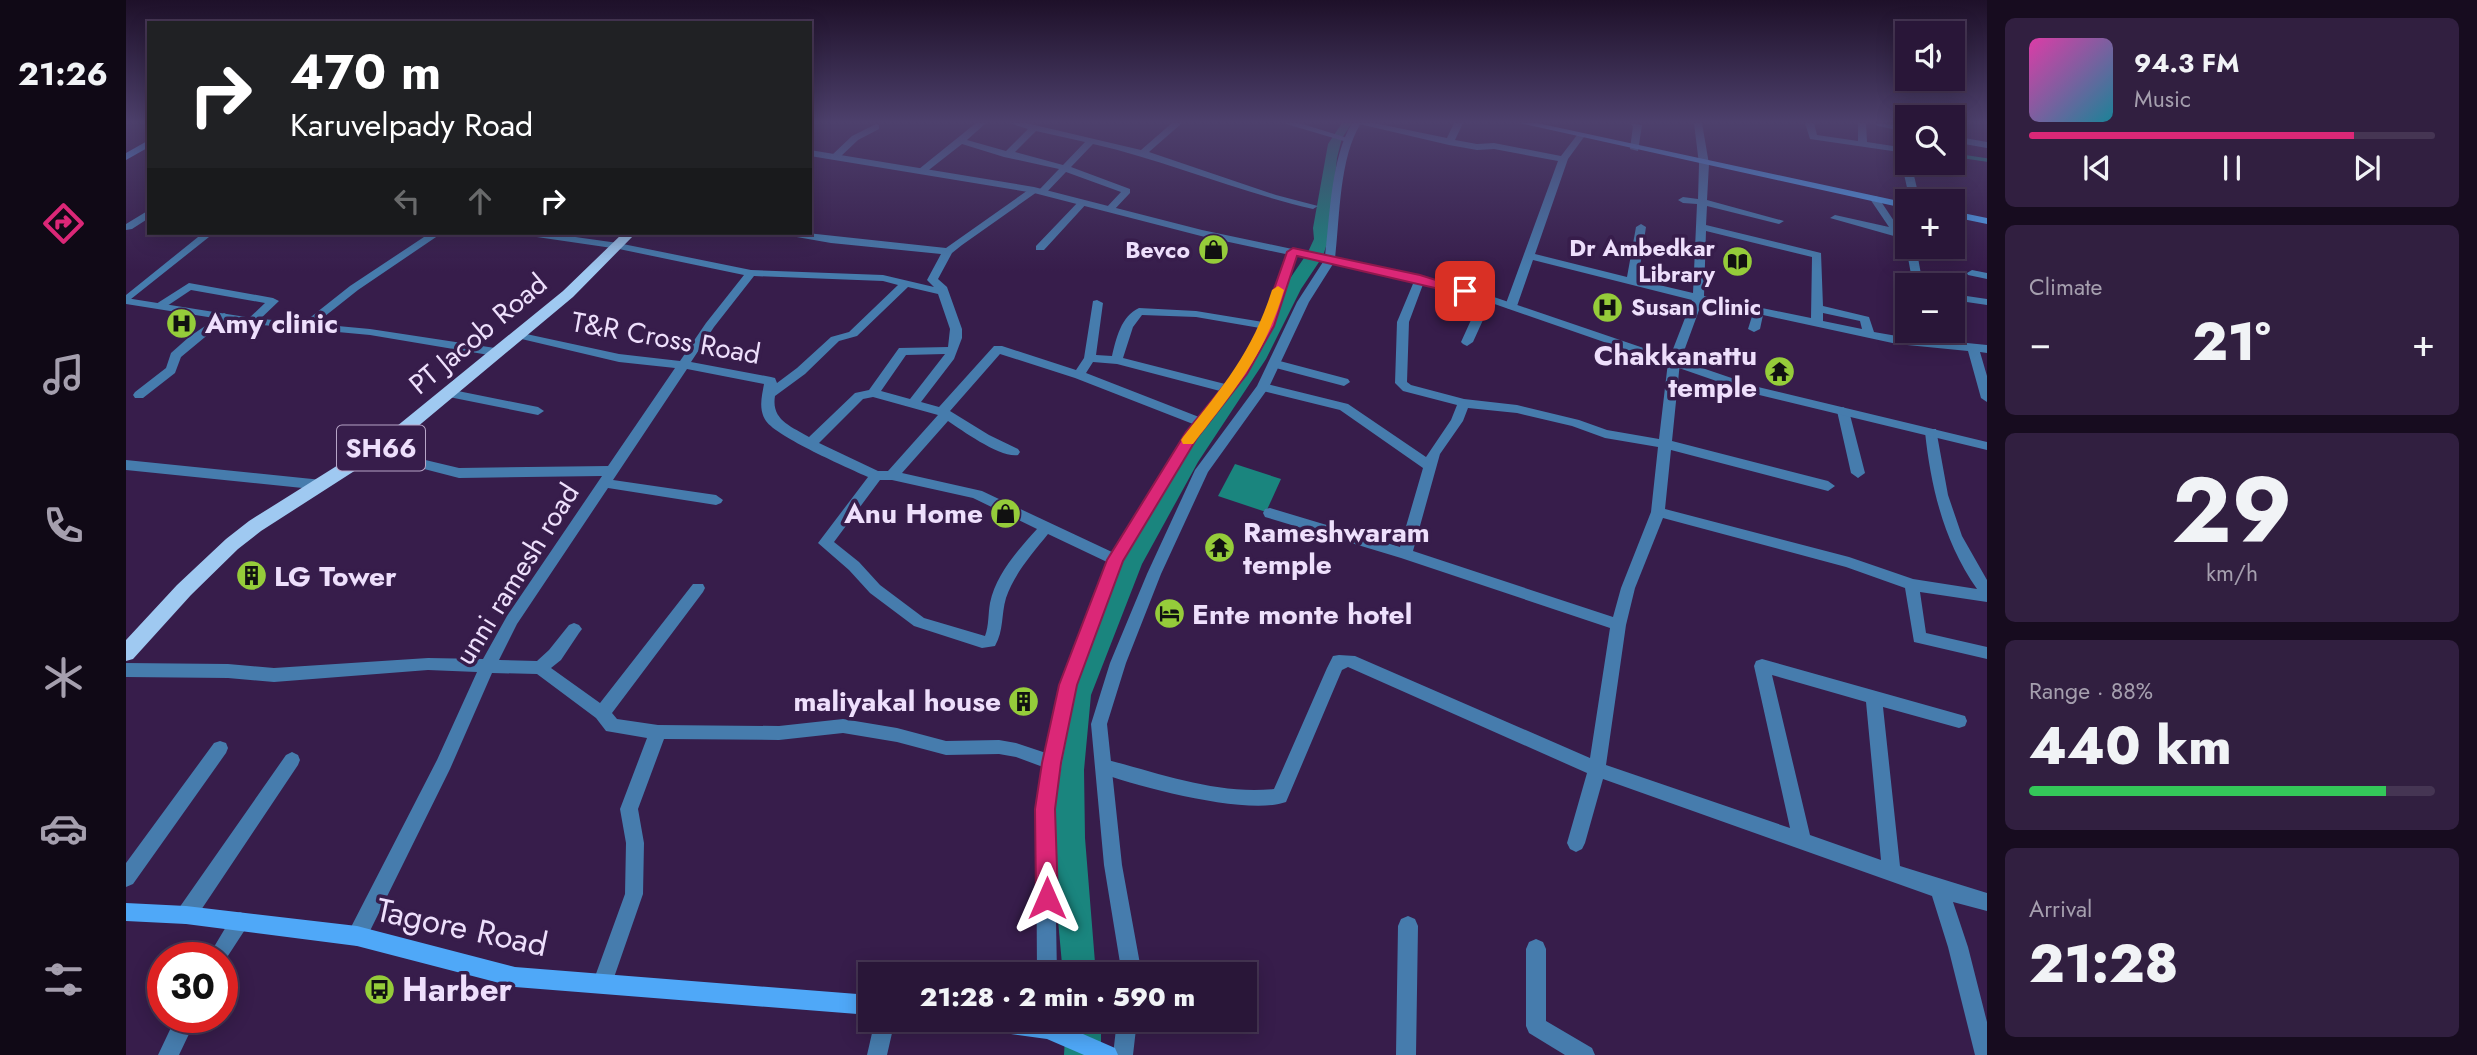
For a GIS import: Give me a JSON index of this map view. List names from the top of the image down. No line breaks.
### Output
{"streets":{"main road":["PT Jacob Road","SH66","Tagore Road"],"street":["T&R Cross Road","unni ramesh road"]},"crossings":[["PT Jacob Road","T&R Cross Road"],["T&R Cross Road","unni ramesh road"],["unni ramesh road","Tagore Road"]],"places":{"shop":["Bevco","Anu Home"],"library":["Dr Ambedkar Library"],"hospital":["Susan Clinic","Amy clinic"],"temple":["Chakkanattu temple","Rameshwaram temple"],"building":["LG Tower","maliyakal house"],"hotel":["Ente monte hotel"],"bus stop":["Harber"]},"page":{"tabs":"21:26","map_buttons":["+","−"],"turn":["470 m","Karuvelpady Road"],"song":["94.3 FM","Music"],"tile":["Climate",["29","km/h"],["Range · 88%","440 km"],["Arrival","21:28"]],"heat":["−","21°","+"],"limit":"30","trip":"21:28 · 2 min · 590 m"}}
